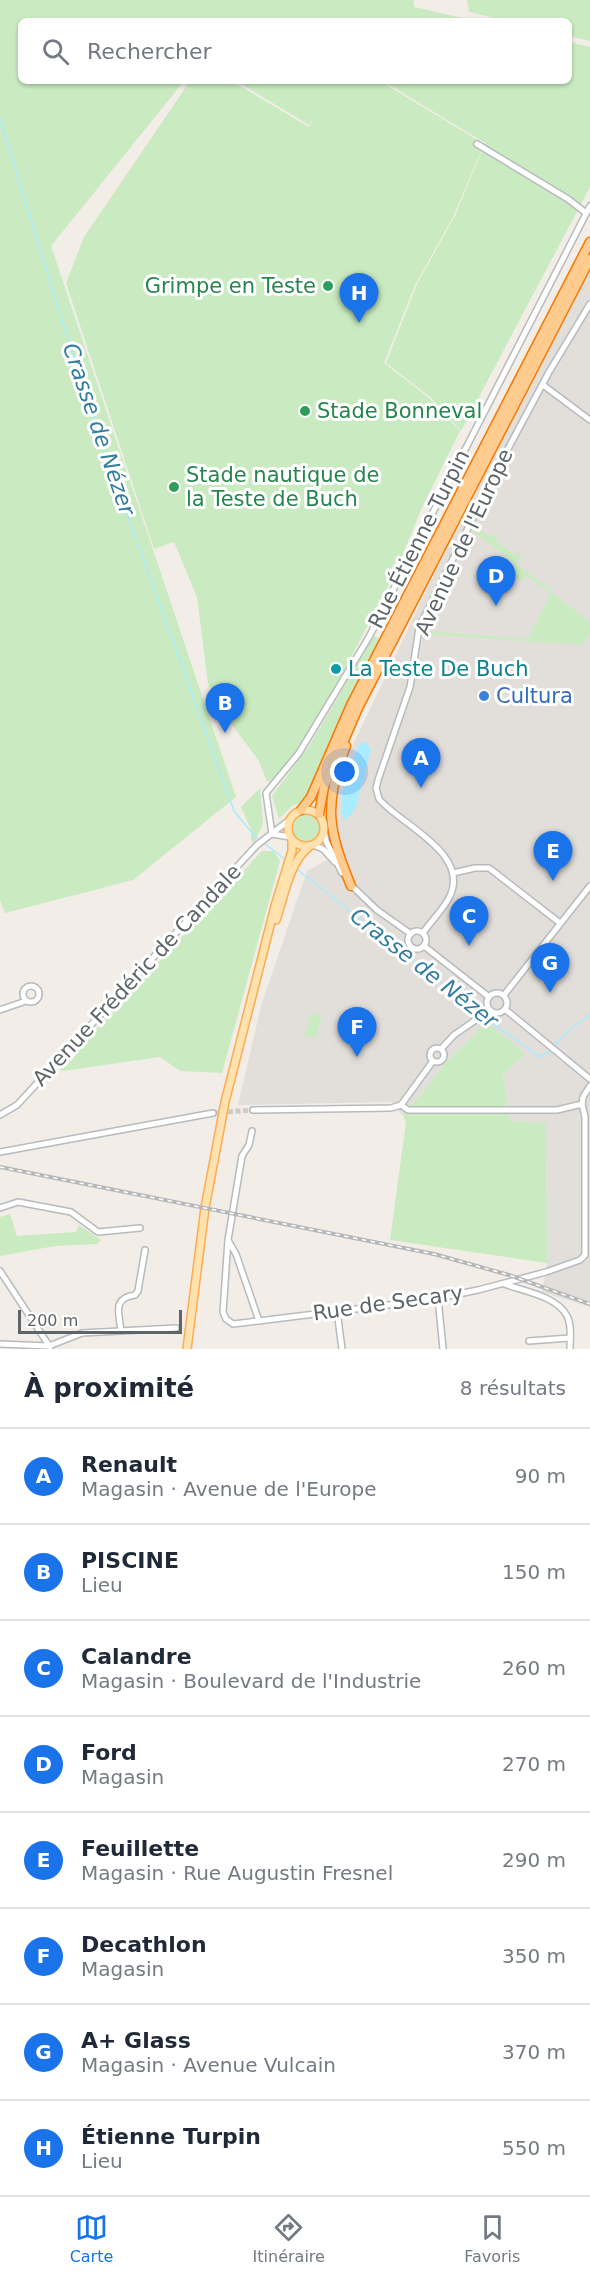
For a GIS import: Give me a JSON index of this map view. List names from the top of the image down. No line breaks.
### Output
{"streets":{"street":["Rue Étienne Turpin","Avenue de l'Europe","Avenue Frédéric de Candale","Rue de Secary"]},"crossings":[["Rue Étienne Turpin","Avenue Frédéric de Candale"]],"water":["Crasse de Nézer"],"places":["Grimpe en Teste","Stade Bonneval","Stade nautique de la Teste de Buch","La Teste De Buch","Cultura"],"scale_bar":"200 m","page":{"search":"Rechercher","pins":["H","D","B","A","E","C","G","F"],"scale":"200 m","heading":["À proximité","8 résultats"],"list":[{"mark":"A","name":"Renault","note":"Magasin · Avenue de l'Europe","value":"90 m"},{"mark":"B","name":"PISCINE","note":"Lieu","value":"150 m"},{"mark":"C","name":"Calandre","note":"Magasin · Boulevard de l'Industrie","value":"260 m"},{"mark":"D","name":"Ford","note":"Magasin","value":"270 m"},{"mark":"E","name":"Feuillette","note":"Magasin · Rue Augustin Fresnel","value":"290 m"},{"mark":"F","name":"Decathlon","note":"Magasin","value":"350 m"},{"mark":"G","name":"A+ Glass","note":"Magasin · Avenue Vulcain","value":"370 m"},{"mark":"H","name":"Étienne Turpin","note":"Lieu","value":"550 m"}],"nav":["Carte","Itinéraire","Favoris"]}}
